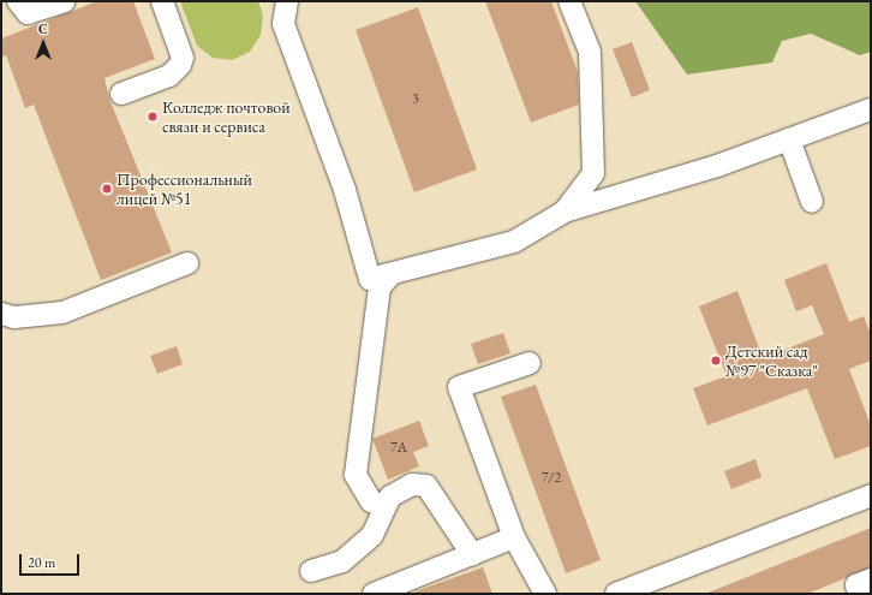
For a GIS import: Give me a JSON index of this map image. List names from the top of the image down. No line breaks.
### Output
{"places":["Колледж почтовой связи и сервиса","Профессиональный лицей №51","Детский сад №97 \"Сказка\""],"house_numbers":["3","7А","7/2"],"scale_bar":"20 m","north":"top"}
